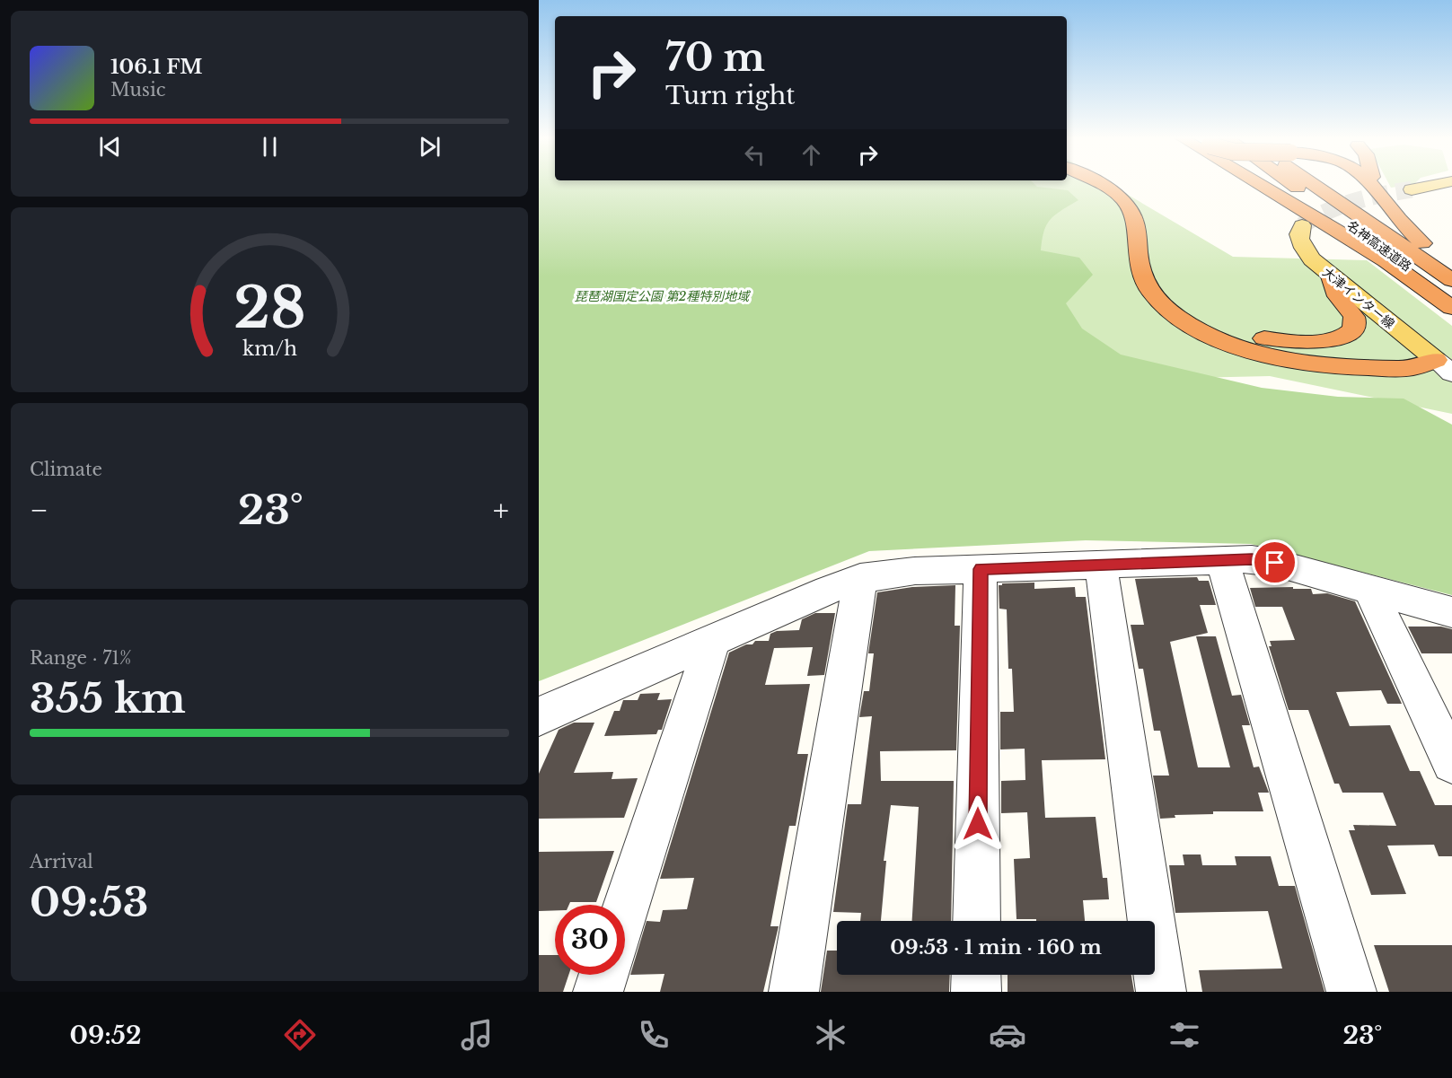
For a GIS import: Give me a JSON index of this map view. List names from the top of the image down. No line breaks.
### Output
{"streets":{"highway":["名神高速道路"],"main road":["大津インター線"]},"parks":["琵琶湖国定公園 第2種特別地域"],"page":{"turn":["70 m","Turn right"],"song":["106.1 FM","Music"],"tile":["Climate",["Range · 71%","355 km"],["Arrival","09:53"]],"heat":["−","23°","+"],"limit":"30","trip":"09:53 · 1 min · 160 m","tabs":["09:52","23°"],"gauge":["28","km/h"]}}
